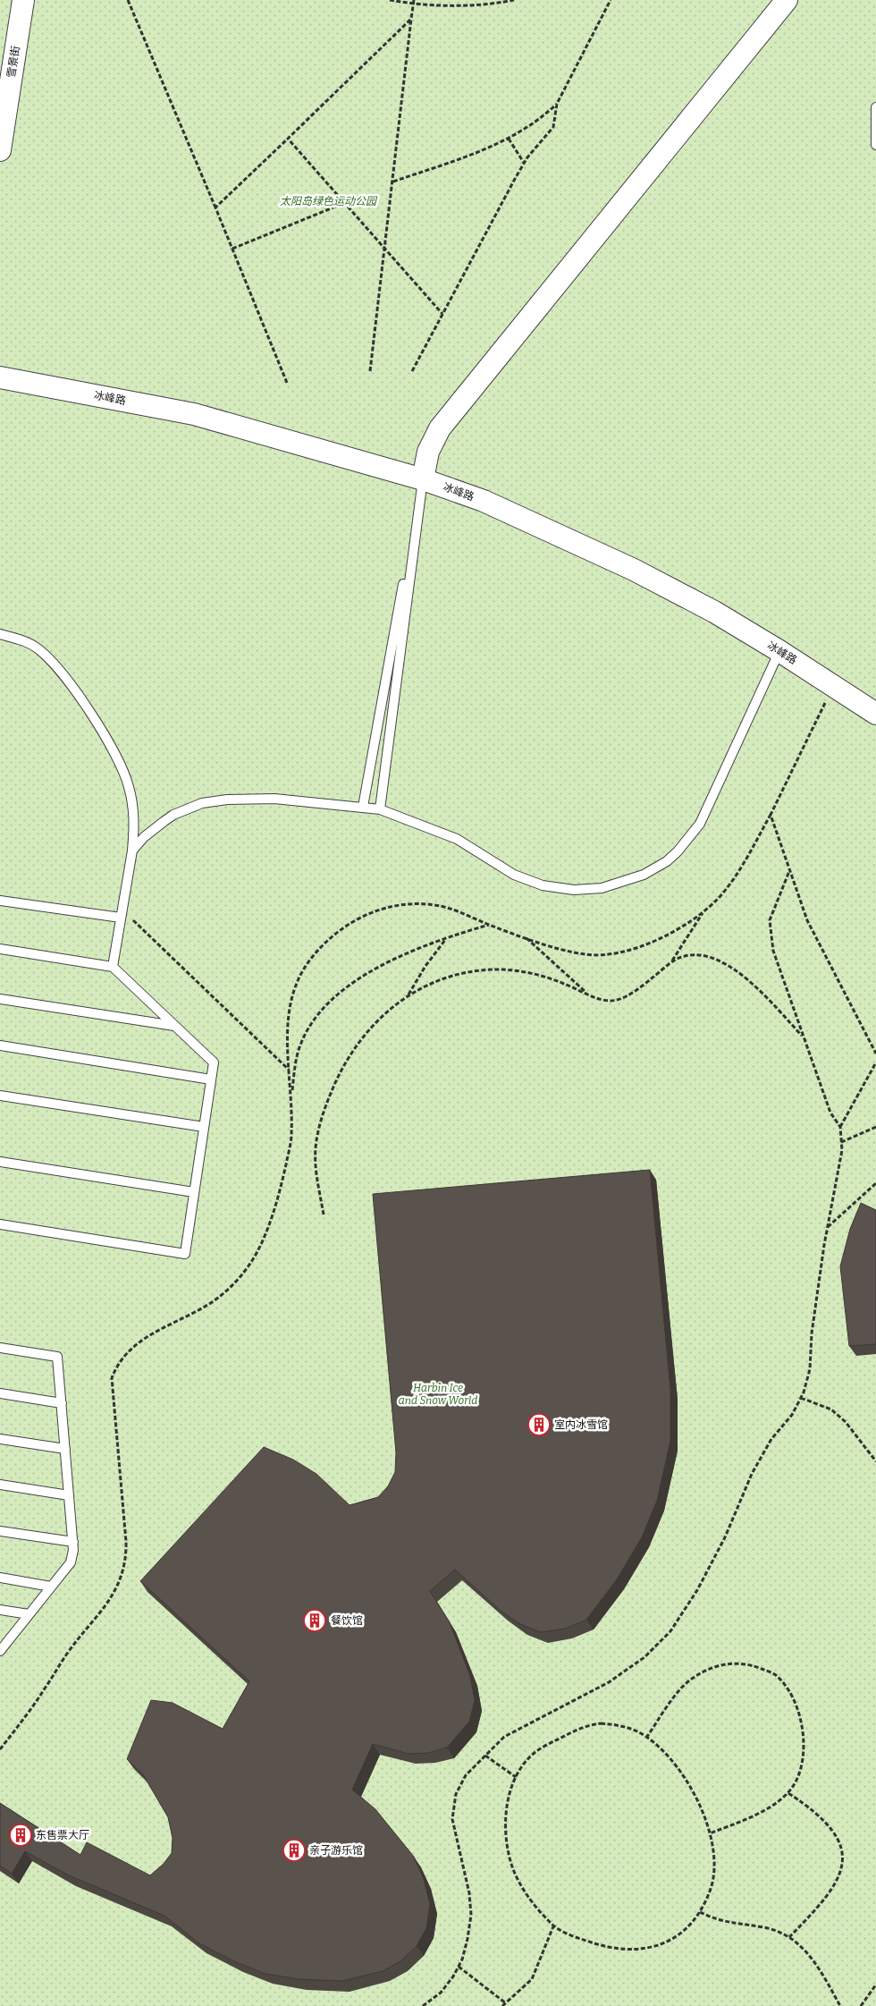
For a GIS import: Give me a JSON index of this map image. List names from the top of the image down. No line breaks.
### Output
{"streets":{"street":["雪景街","冰峰路"]},"parks":["太阳岛绿色运动公园","Harbin Ice and Snow World"],"places":{"building":["室内冰雪馆","餐饮馆","东售票大厅","亲子游乐馆"]}}
